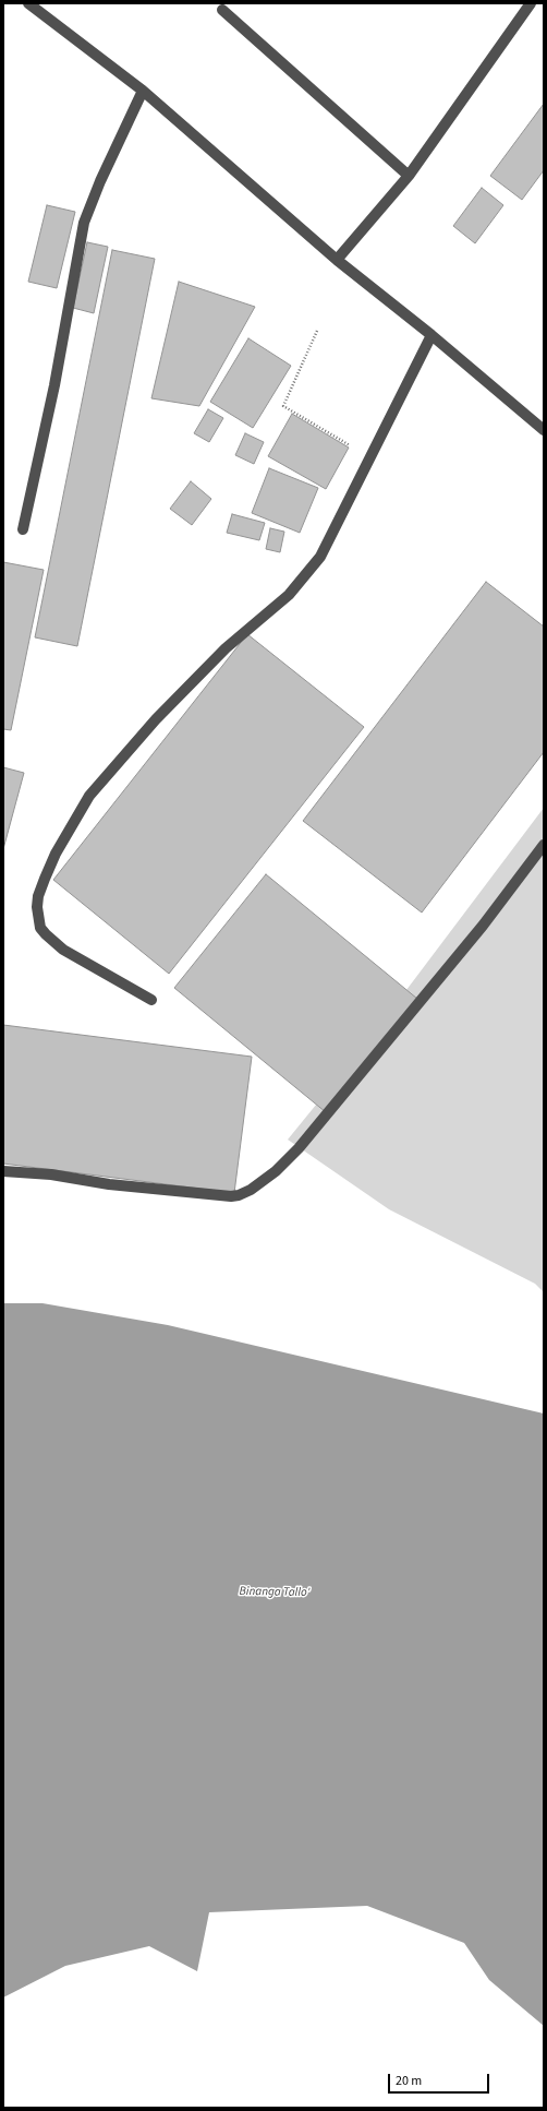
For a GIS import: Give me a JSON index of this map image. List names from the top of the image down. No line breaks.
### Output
{"water":["Binanga Tallo'"],"scale_bar":"20 m"}
